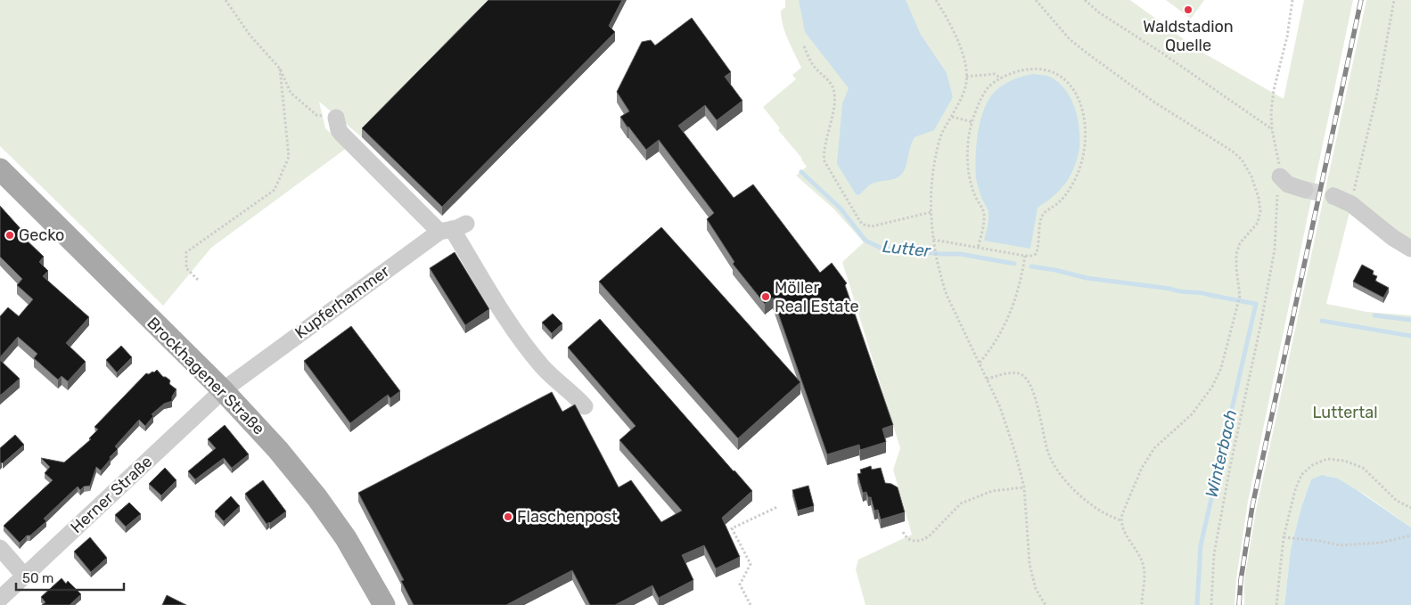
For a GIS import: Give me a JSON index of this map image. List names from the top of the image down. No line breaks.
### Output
{"streets":{"main road":["Brockhagener Straße"],"street":["Kupferhammer","Herner Straße"]},"crossings":[["Kupferhammer","Brockhagener Straße"],["Kupferhammer","Herner Straße"],["Brockhagener Straße","Herner Straße"]],"water":["Lutter","Winterbach"],"parks":["Luttertal"],"places":["Waldstadion Quelle","Gecko","Möller Real Estate","Flaschenpost"],"scale_bar":"50 m"}
